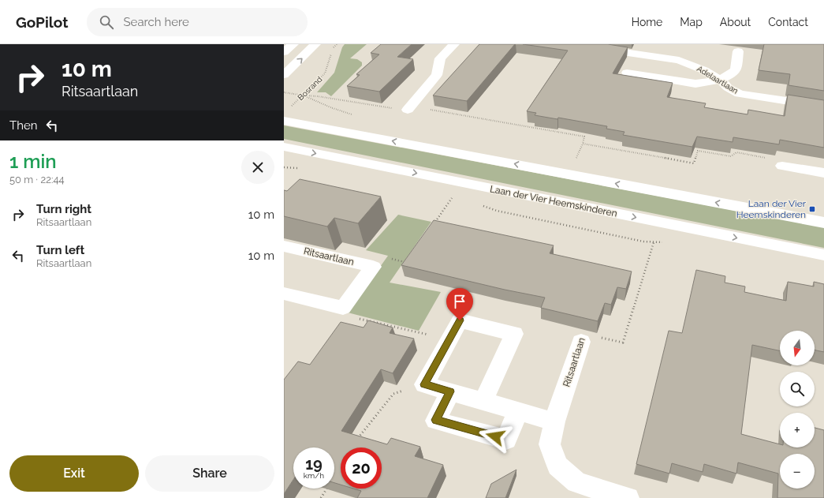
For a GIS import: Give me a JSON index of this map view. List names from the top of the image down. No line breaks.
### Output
{"streets":{"street":["Adelaartlaan","Laan der Vier Heemskinderen","Ritsaartlaan"],"path":["Bosrand"]},"places":{"transit":["Laan der Vier Heemskinderen"]},"north":"bottom","page":{"header":"GoPilot","search":"Search here","nav":["Home","Map","About","Contact"],"turn":["10 m","Ritsaartlaan"],"then":"Then","heading":["1 min","50 m · 22:44"],"list":[{"name":"Turn right","note":"Ritsaartlaan","value":"10 m"},{"name":"Turn left","note":"Ritsaartlaan","value":"10 m"}],"map_buttons":["+","−"],"speed":"19 km/h","limit":"20","buttons":["Exit","Share"]}}
